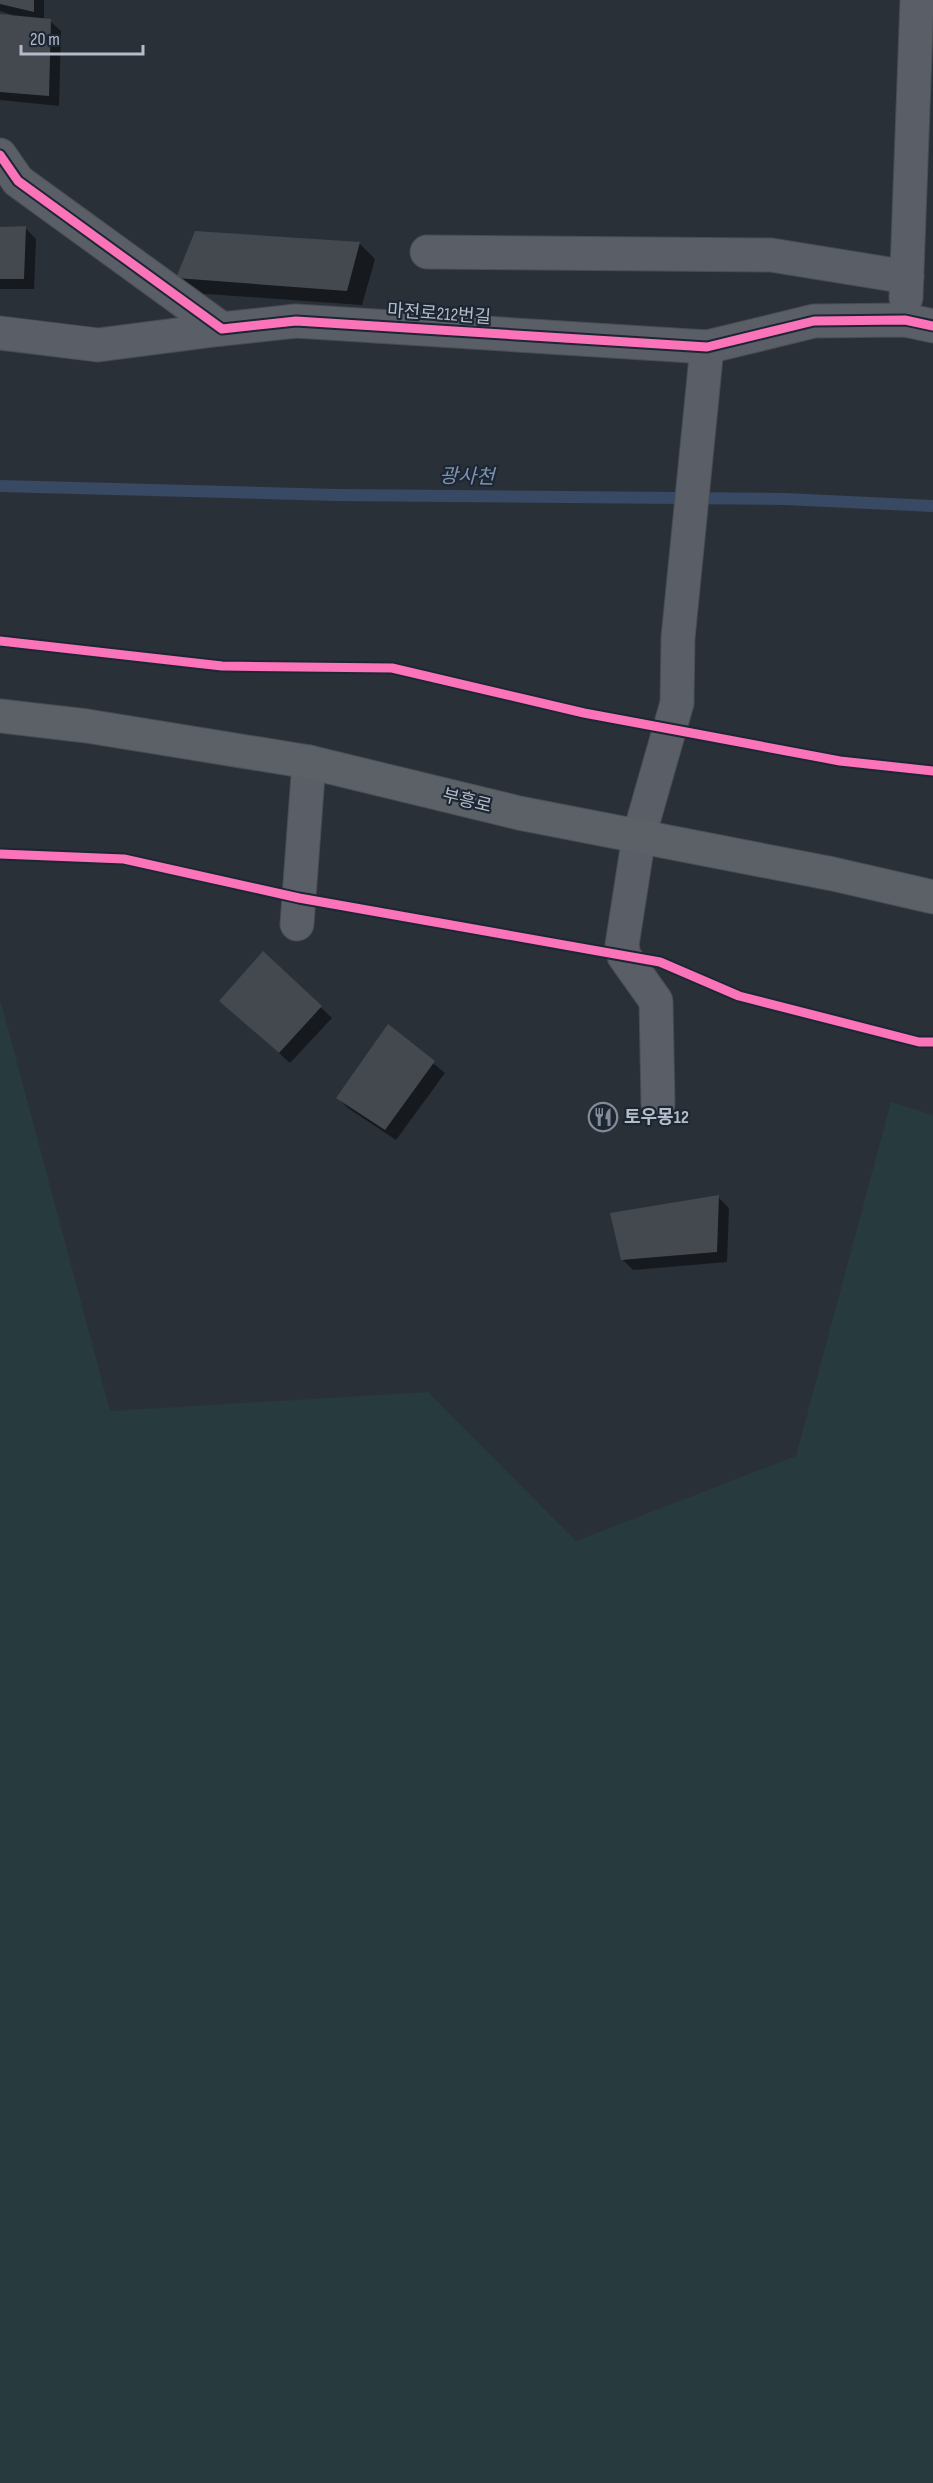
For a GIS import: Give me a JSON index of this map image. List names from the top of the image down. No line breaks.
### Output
{"streets":{"main road":["부흥로"],"street":["마전로212번길"]},"water":["광사천"],"places":{"restaurant":["토우몽12"]},"scale_bar":"20 m"}
